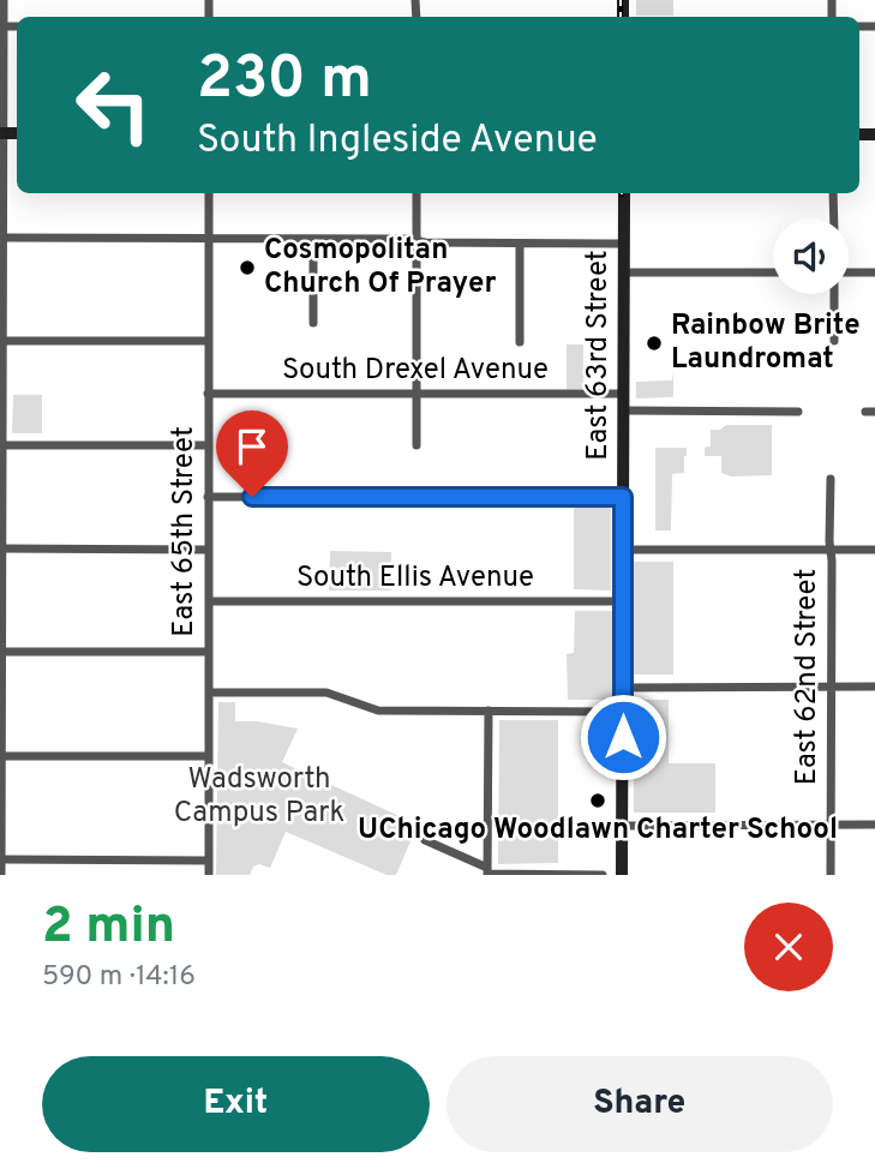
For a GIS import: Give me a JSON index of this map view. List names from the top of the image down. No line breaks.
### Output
{"streets":{"main road":["East 63rd Street"],"street":["South Drexel Avenue","East 65th Street","South Ellis Avenue","East 62nd Street"]},"crossings":[["East 63rd Street","South Drexel Avenue"],["East 63rd Street","South Ellis Avenue"],["South Drexel Avenue","East 65th Street"],["East 65th Street","South Ellis Avenue"]],"parks":["Wadsworth Campus Park"],"places":["Cosmopolitan Church Of Prayer","Rainbow Brite Laundromat","UChicago Woodlawn Charter School"],"page":{"turn":["230 m","South Ingleside Avenue"],"heading":["2 min","590 m · 14:16"],"buttons":["Exit","Share"]}}
